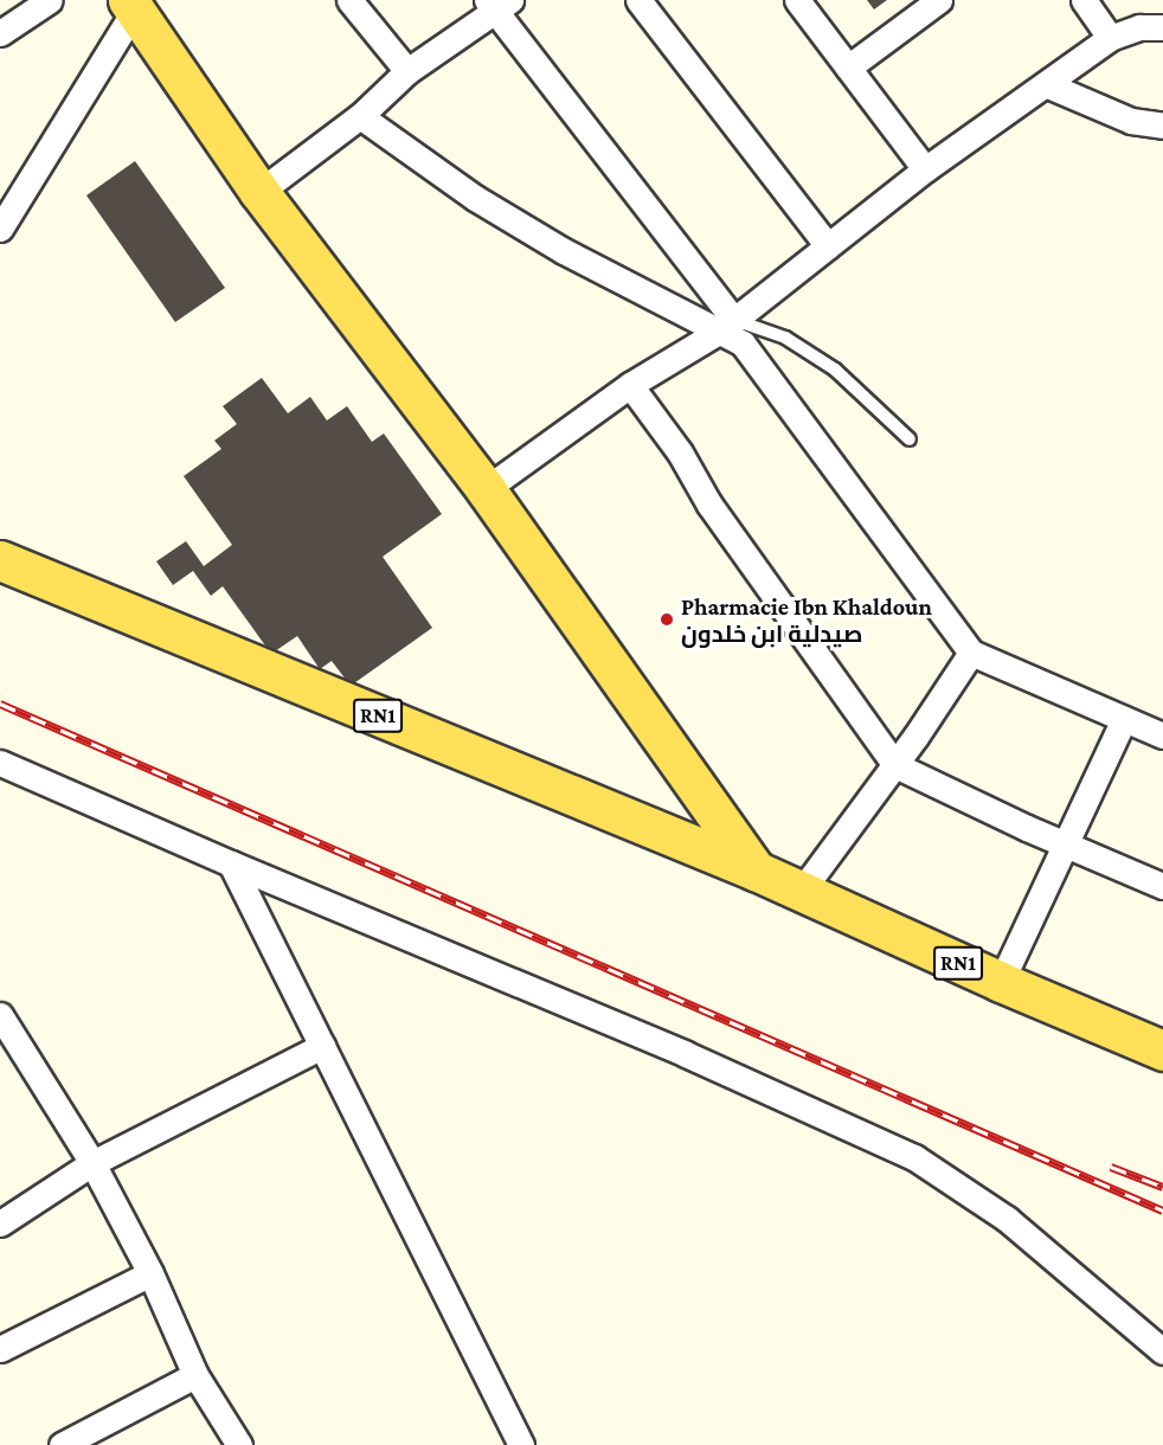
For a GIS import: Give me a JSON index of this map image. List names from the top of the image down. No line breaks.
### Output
{"streets":{"main road":["RN1"]},"places":["Pharmacie Ibn Khaldoun صيدلية ابن خلدون"]}
